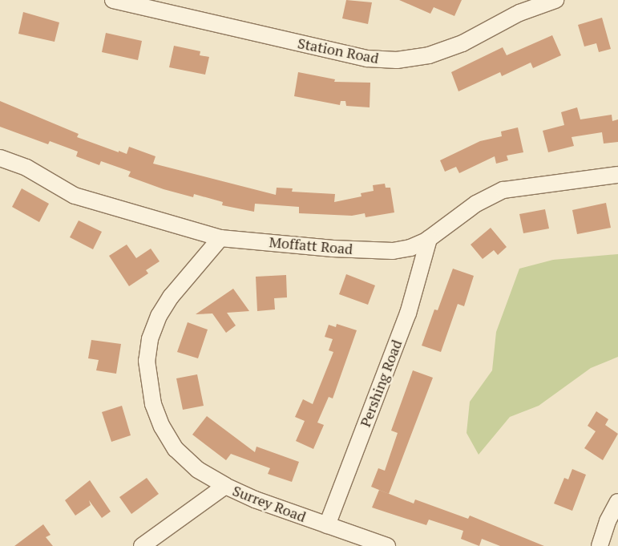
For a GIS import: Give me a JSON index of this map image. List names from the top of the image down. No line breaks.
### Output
{"streets":{"street":["Station Road","Moffatt Road","Pershing Road","Surrey Road"]},"crossings":[["Moffatt Road","Pershing Road"],["Pershing Road","Surrey Road"]]}
